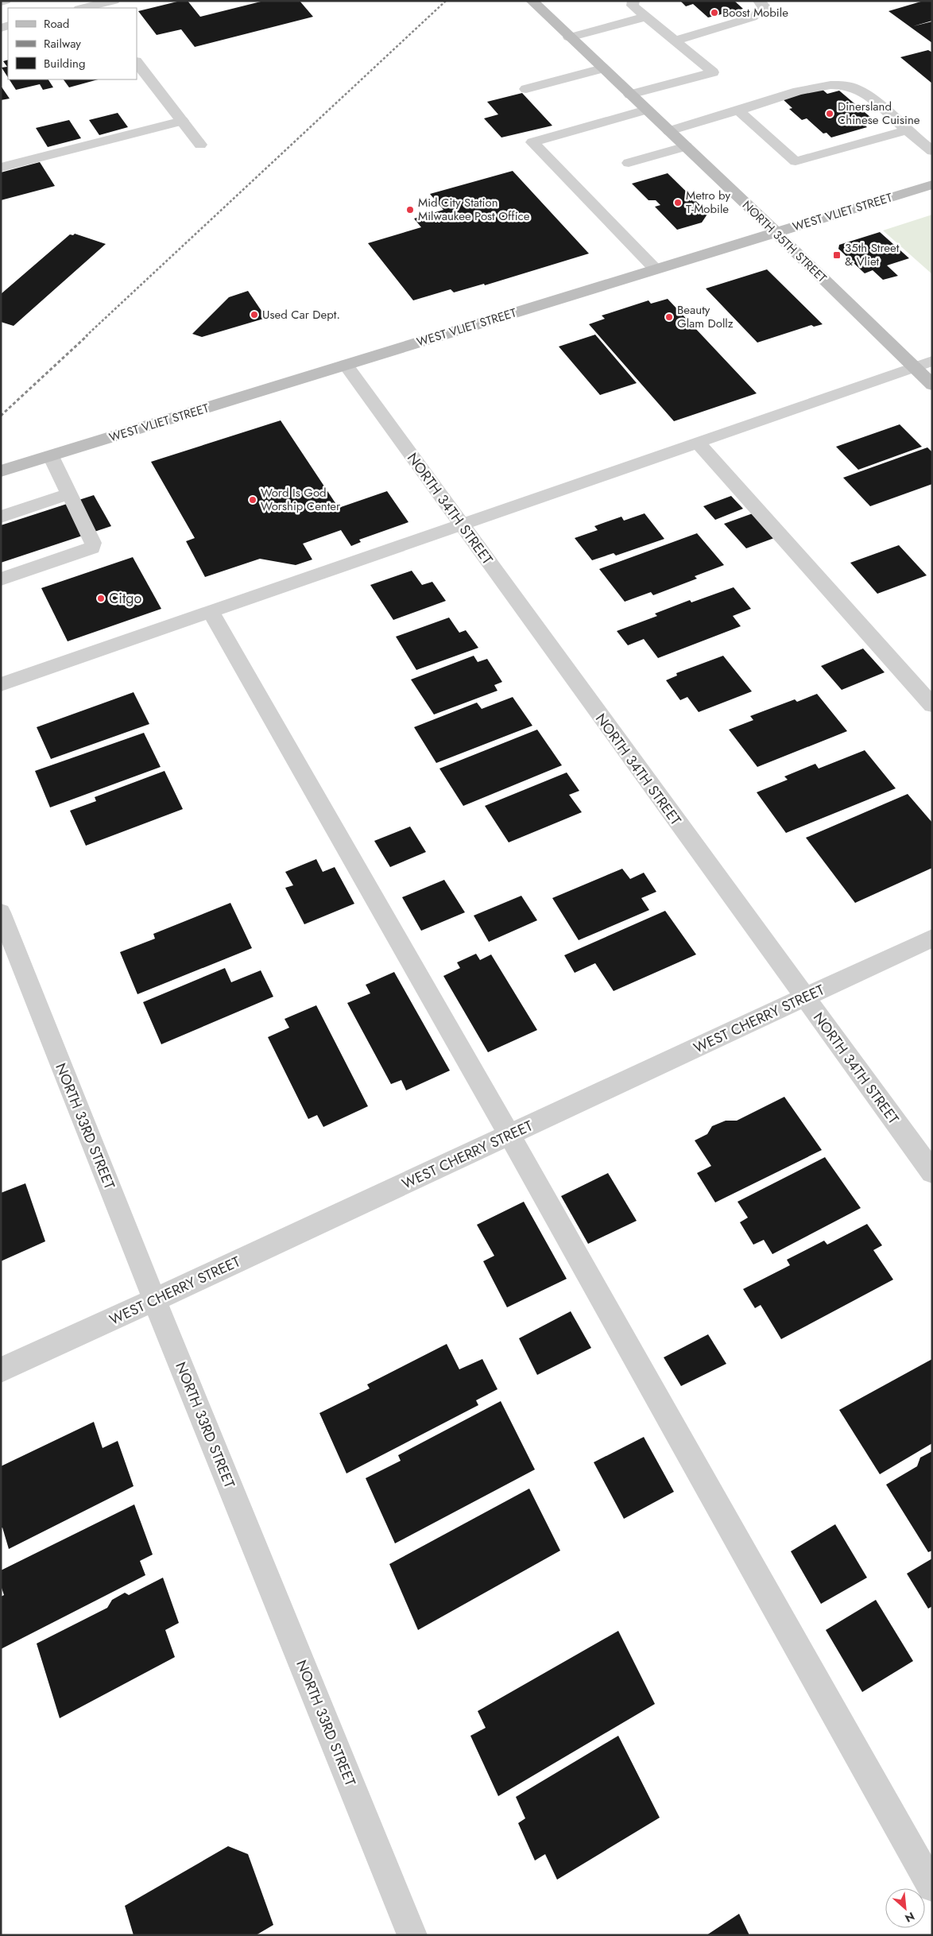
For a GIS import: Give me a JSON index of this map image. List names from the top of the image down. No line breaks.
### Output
{"streets":{"street":["WEST VLIET STREET","NORTH 35TH STREET","NORTH 34TH STREET","WEST CHERRY STREET","NORTH 33RD STREET"]},"crossings":[["WEST VLIET STREET","NORTH 35TH STREET"],["WEST VLIET STREET","NORTH 34TH STREET"],["NORTH 34TH STREET","WEST CHERRY STREET"],["WEST CHERRY STREET","NORTH 33RD STREET"]],"places":{"other":["Boost Mobile","Dinersland Chinese Cuisine","Metro by T-Mobile","Mid City Station Milwaukee Post Office","Used Car Dept.","Beauty Glam Dollz","Word Is God Worship Center","Citgo"],"transit":["35th Street & Vliet"]},"legend":["Road","Railway","Building"],"north":"bottom right"}
